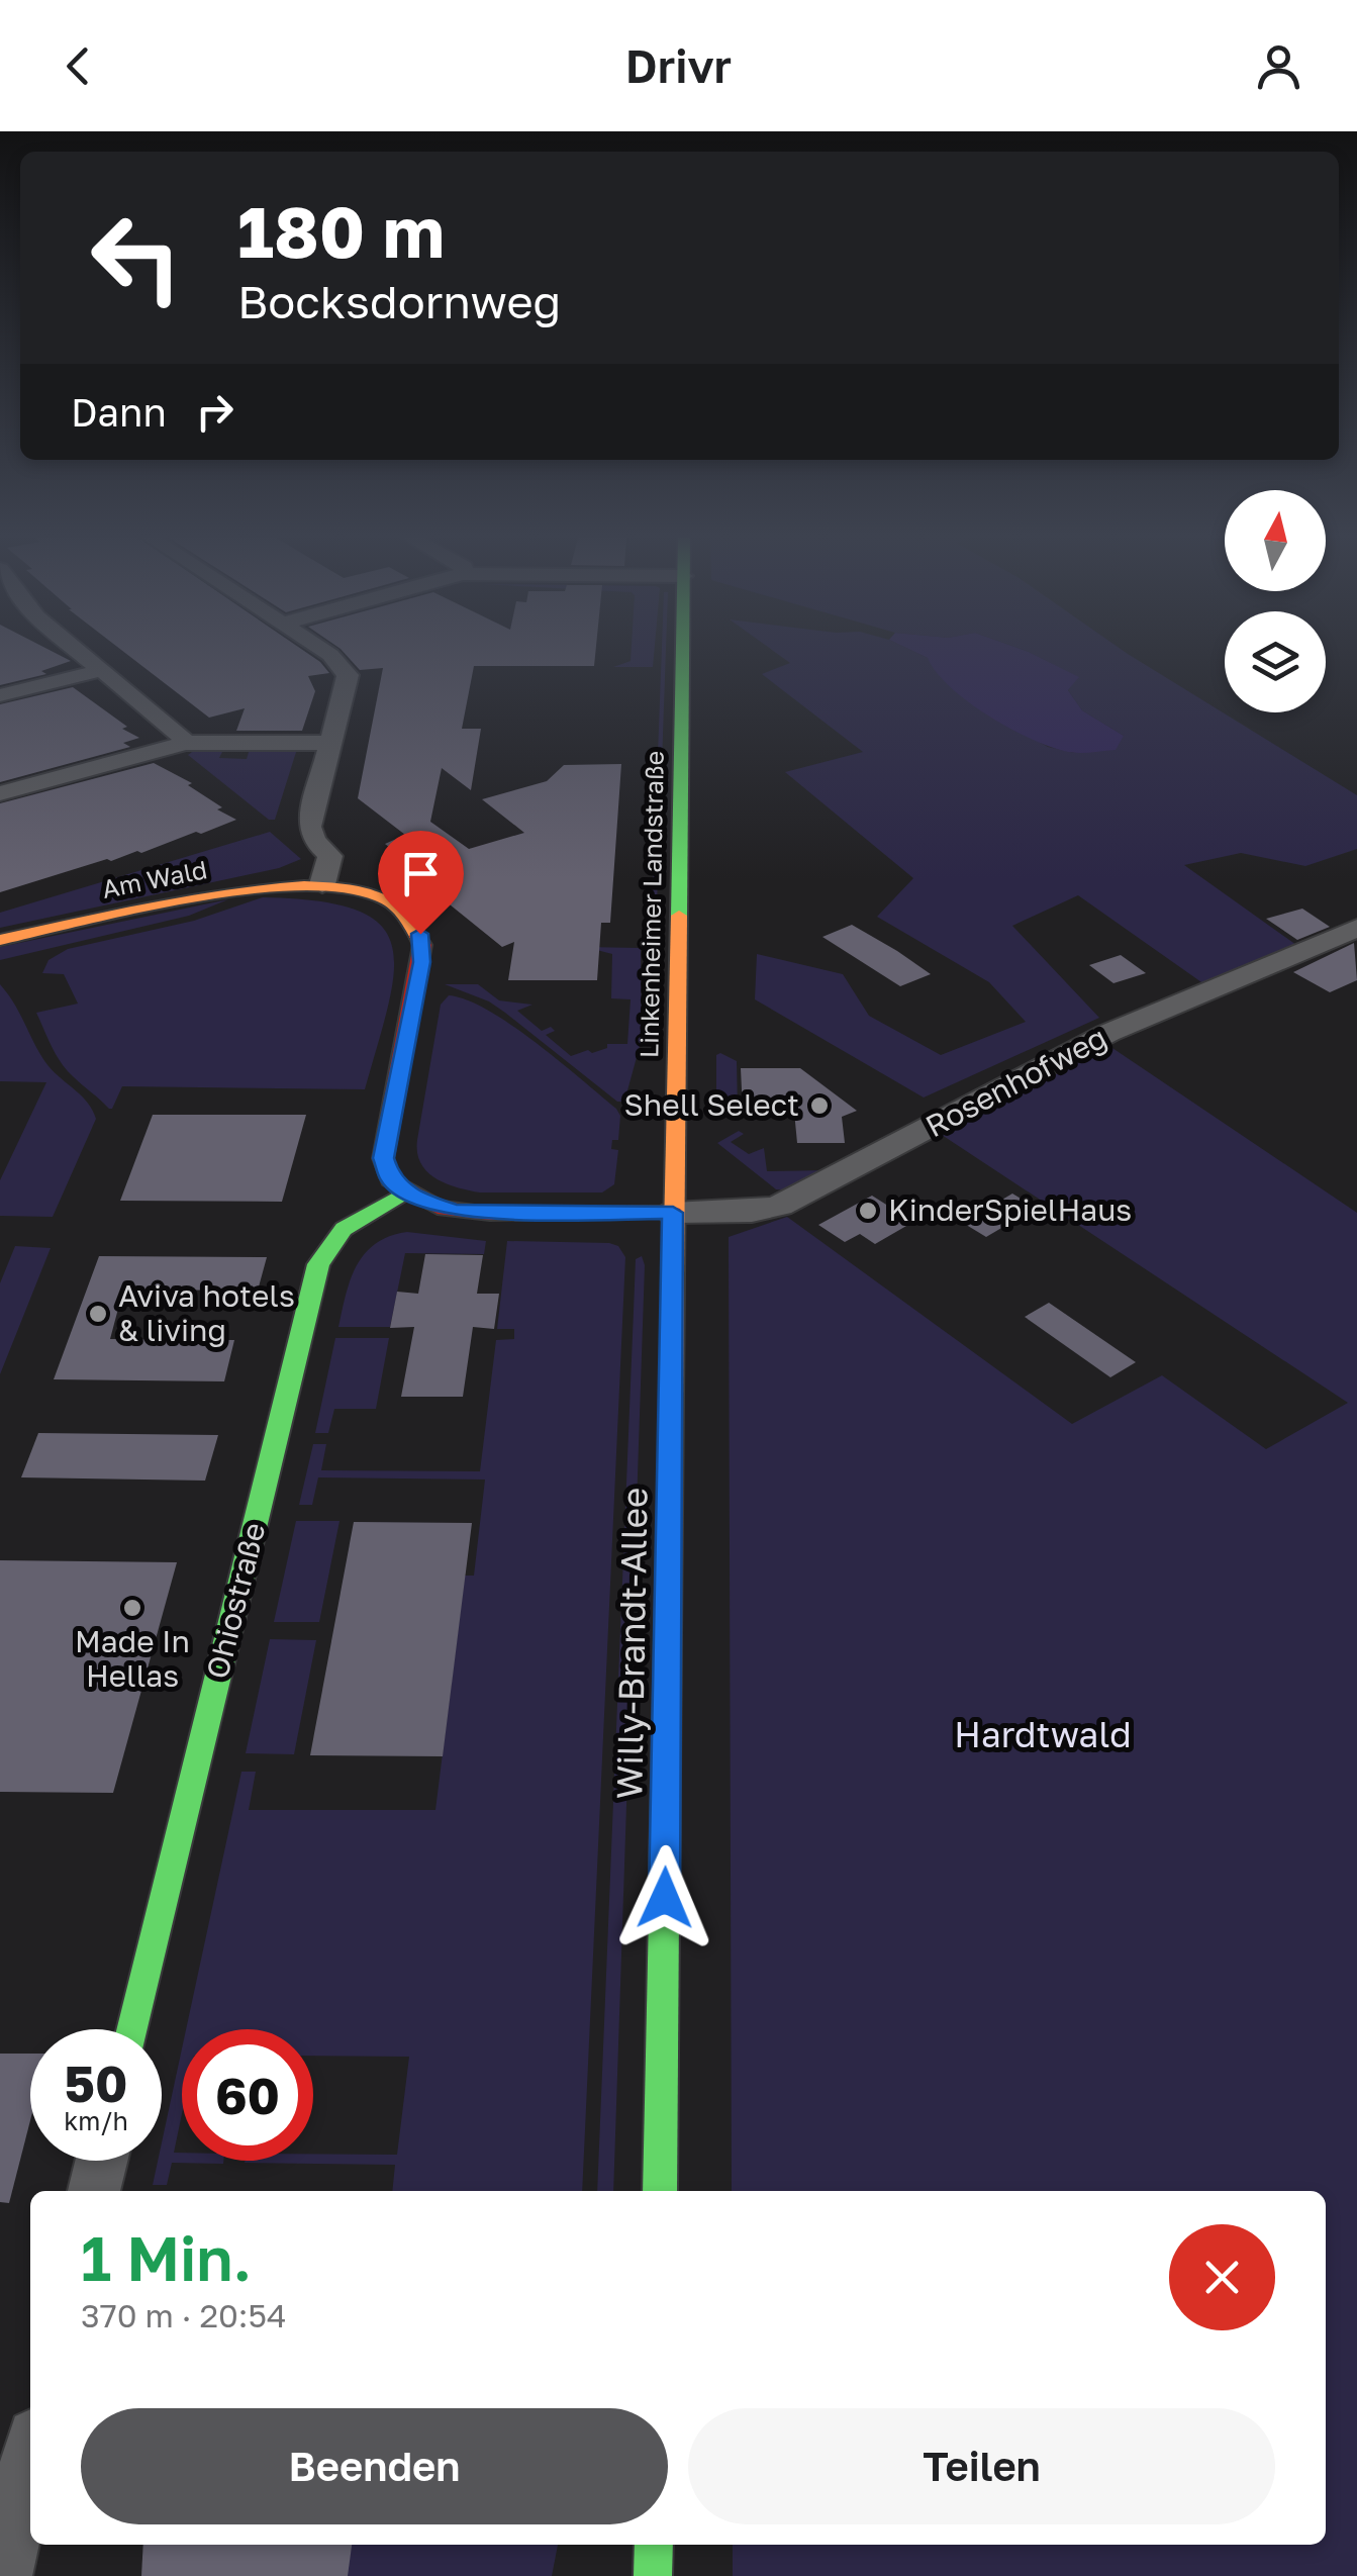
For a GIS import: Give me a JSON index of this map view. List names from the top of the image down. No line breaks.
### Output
{"streets":{"main road":["Am Wald","Linkenheimer Landstraße","Ohiostraße","Willy-Brandt-Allee"],"street":["Rosenhofweg"]},"crossings":[["Am Wald","Ohiostraße"],["Linkenheimer Landstraße","Rosenhofweg"],["Linkenheimer Landstraße","Willy-Brandt-Allee"],["Rosenhofweg","Willy-Brandt-Allee"]],"parks":["Hardtwald"],"places":["Shell Select","KinderSpielHaus","Aviva hotels & living","Made In Hellas"],"north":"top","page":{"header":"Drivr","turn":["180 m","Bocksdornweg"],"then":"Dann","speed":"50 km/h","limit":"60","heading":["1 Min.","370 m · 20:54"],"buttons":["Beenden","Teilen"]}}
